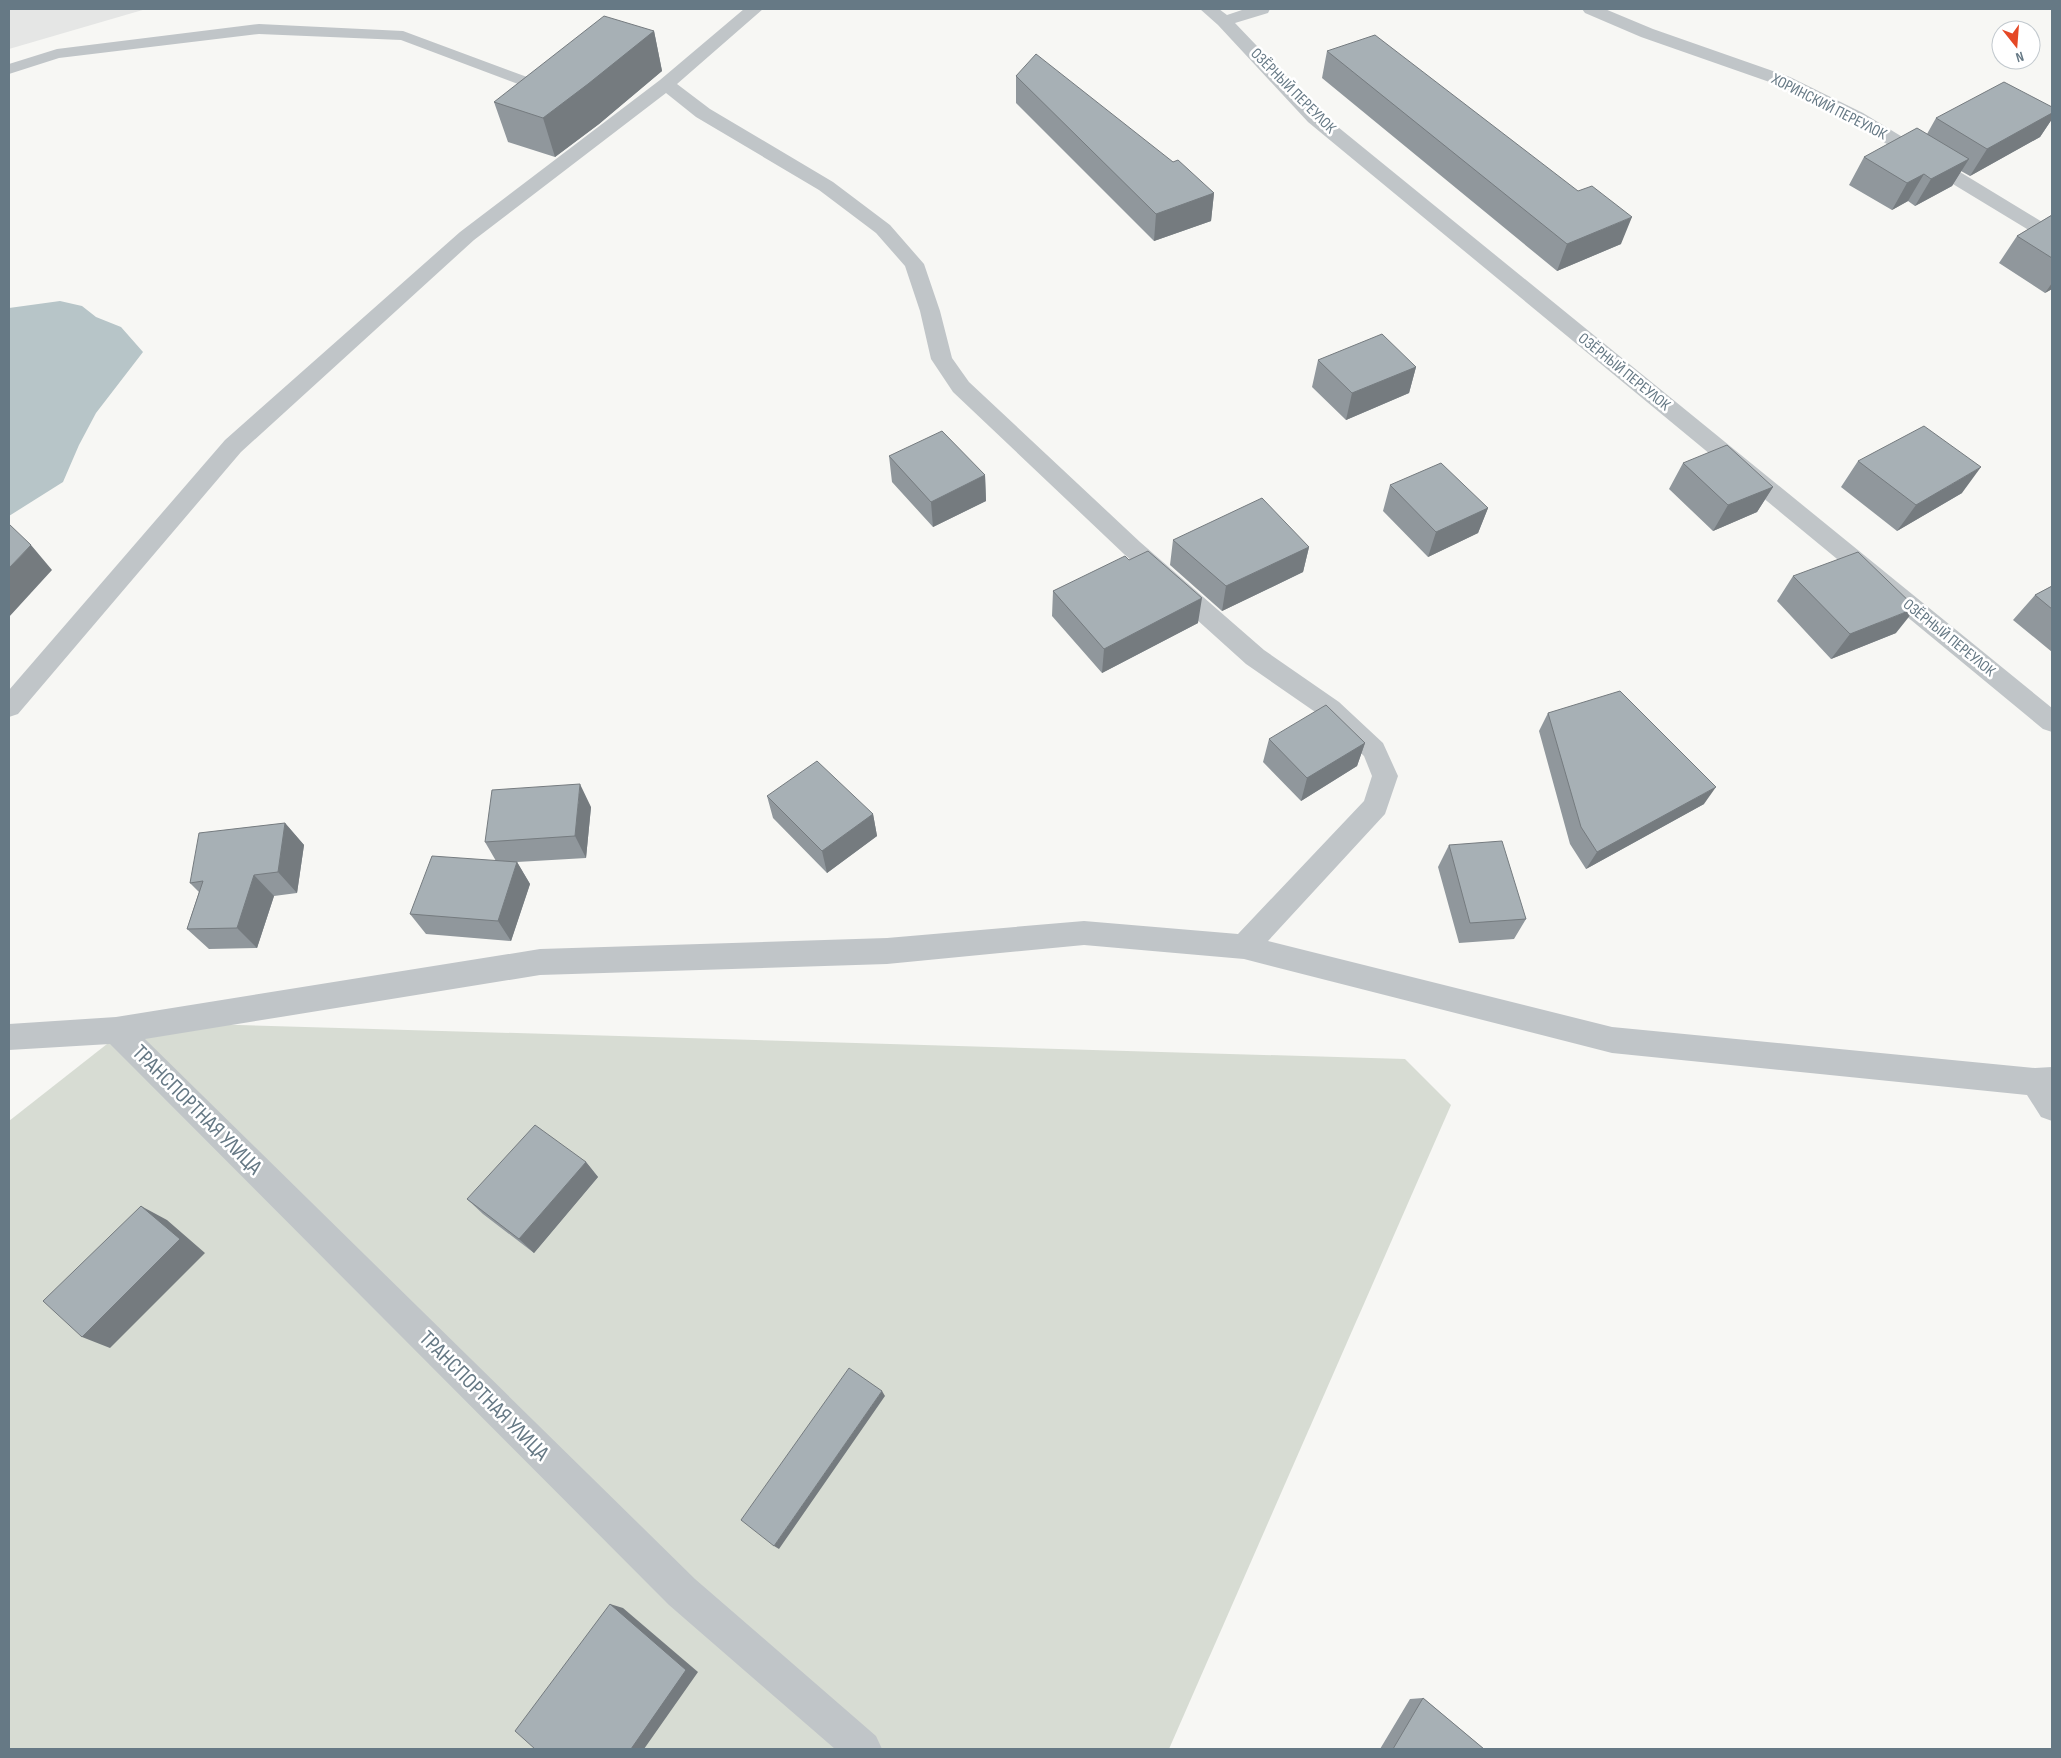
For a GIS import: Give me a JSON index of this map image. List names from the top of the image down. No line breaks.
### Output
{"streets":{"street":["ОЗЁРНЫЙ ПЕРЕУЛОК","ХОРИНСКИЙ ПЕРЕУЛОК","ТРАНСПОРТНАЯ УЛИЦА"]},"north":"bottom"}
